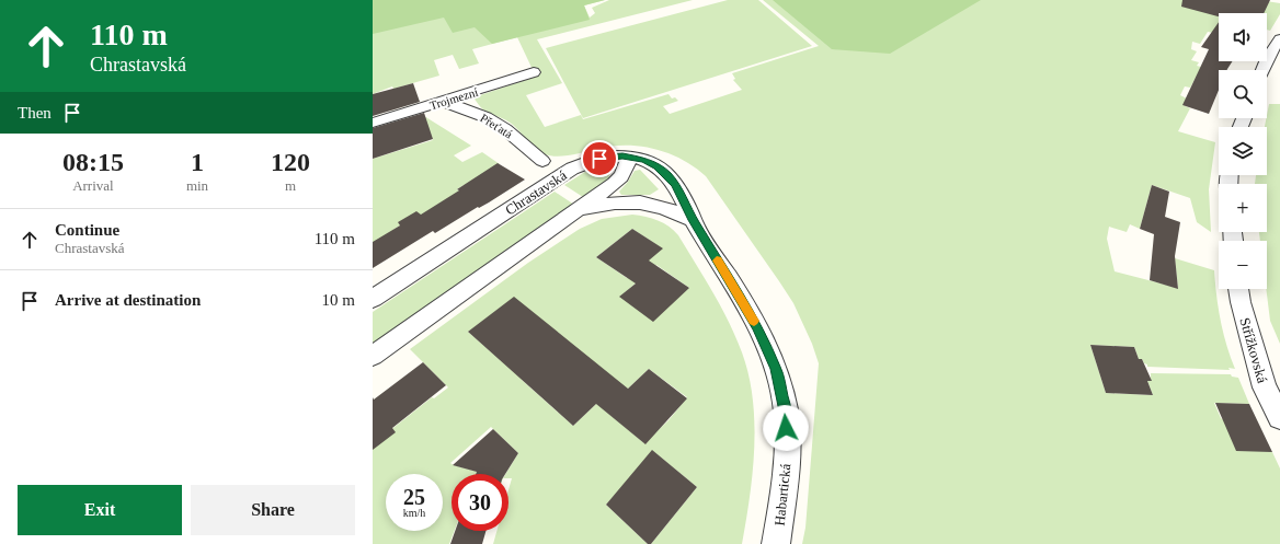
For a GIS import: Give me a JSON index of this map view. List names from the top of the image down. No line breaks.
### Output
{"streets":{"street":["Trojmezní","Přeťatá","Chrastavská","Střížkovská","Habartická"]},"crossings":[["Trojmezní","Přeťatá"],["Chrastavská","Habartická"]],"page":{"turn":["110 m","Chrastavská"],"map_buttons":["+","−"],"then":"Then","eta":["08:15","Arrival","1","min","120","m"],"list":[{"name":"Continue","note":"Chrastavská","value":"110 m"},{"name":"Arrive at destination","value":"10 m"}],"speed":"25 km/h","limit":"30","buttons":["Exit","Share"]}}
